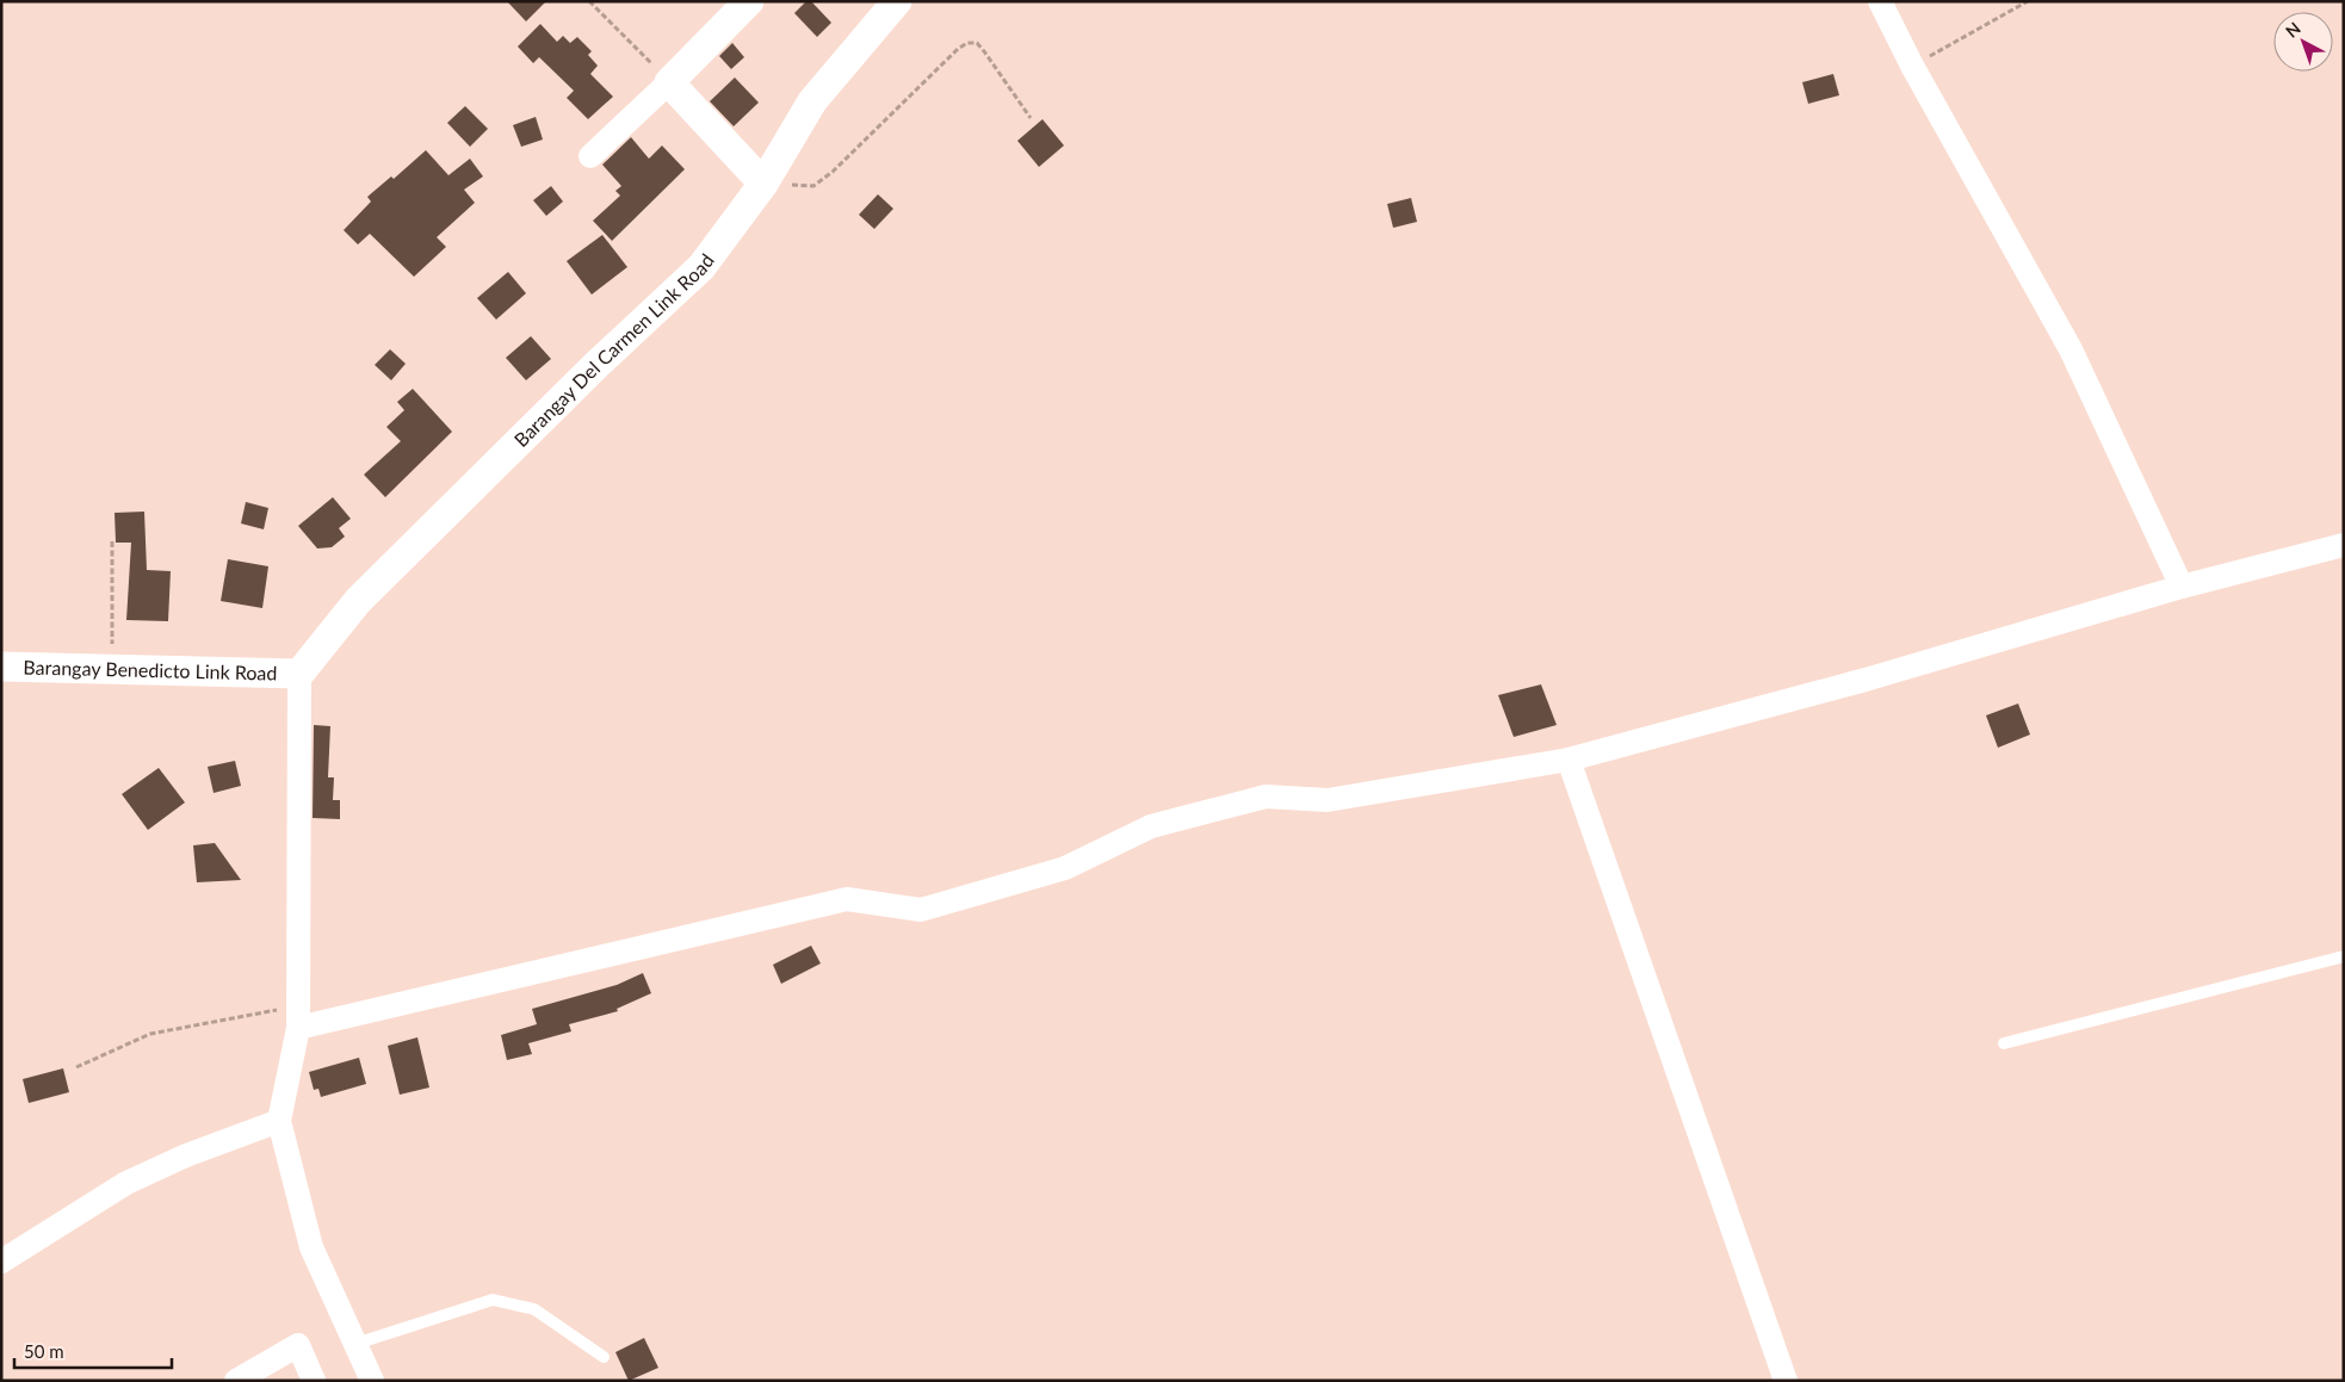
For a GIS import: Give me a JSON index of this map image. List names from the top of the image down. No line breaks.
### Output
{"streets":{"street":["Barangay Del Carmen Link Road","Barangay Benedicto Link Road"]},"crossings":[["Barangay Del Carmen Link Road","Barangay Benedicto Link Road"]],"scale_bar":"50 m","north":"top left"}
